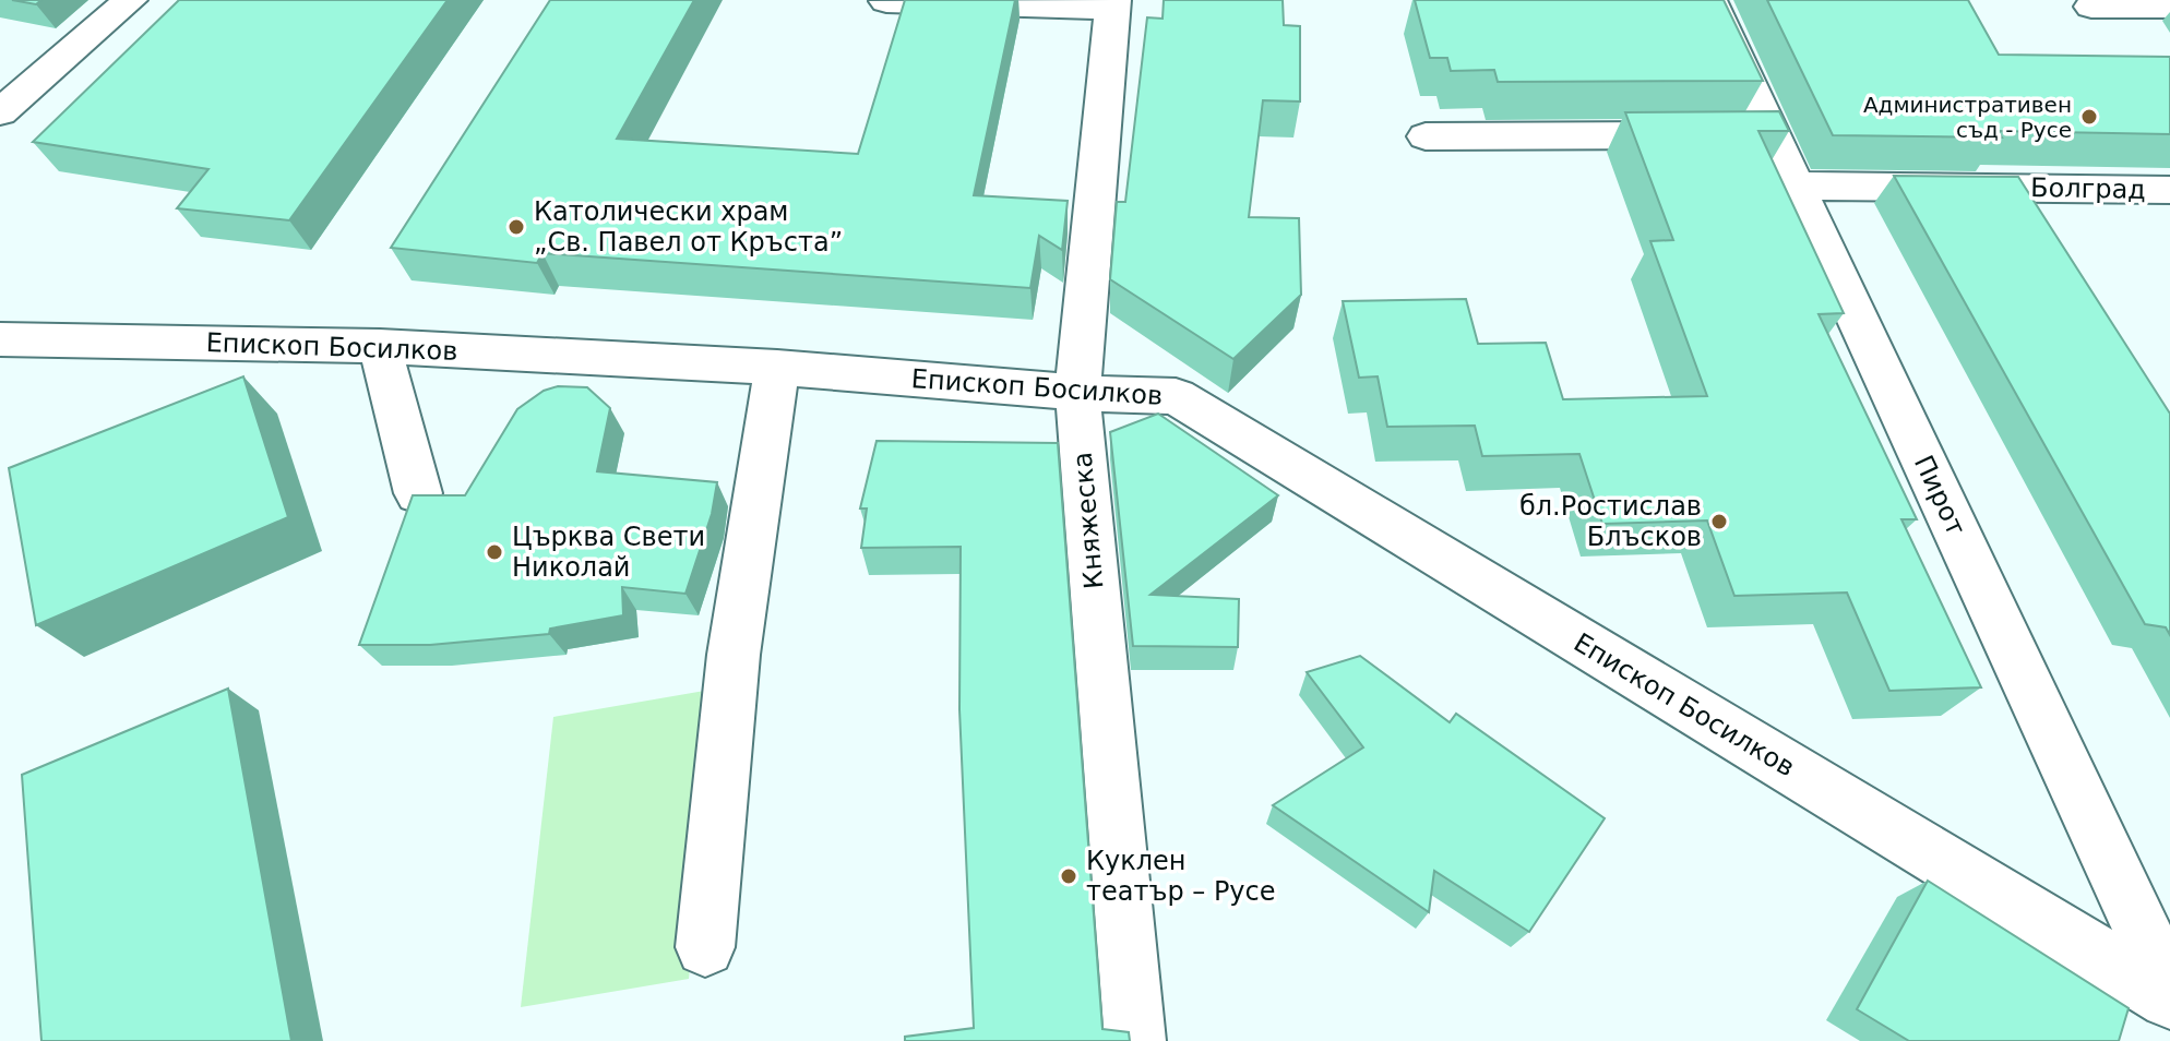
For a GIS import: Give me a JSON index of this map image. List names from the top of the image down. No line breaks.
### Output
{"streets":{"street":["Болград","Епископ Босилков","Пирот","Княжеска"]},"crossings":[["Болград","Пирот"],["Епископ Босилков","Княжеска"]],"places":["Административен съд - Русе","Католически храм „Св. Павел от Кръста”","бл.Ростислав Блъсков","Църква Свети Николай","Куклен театър – Русе"]}
